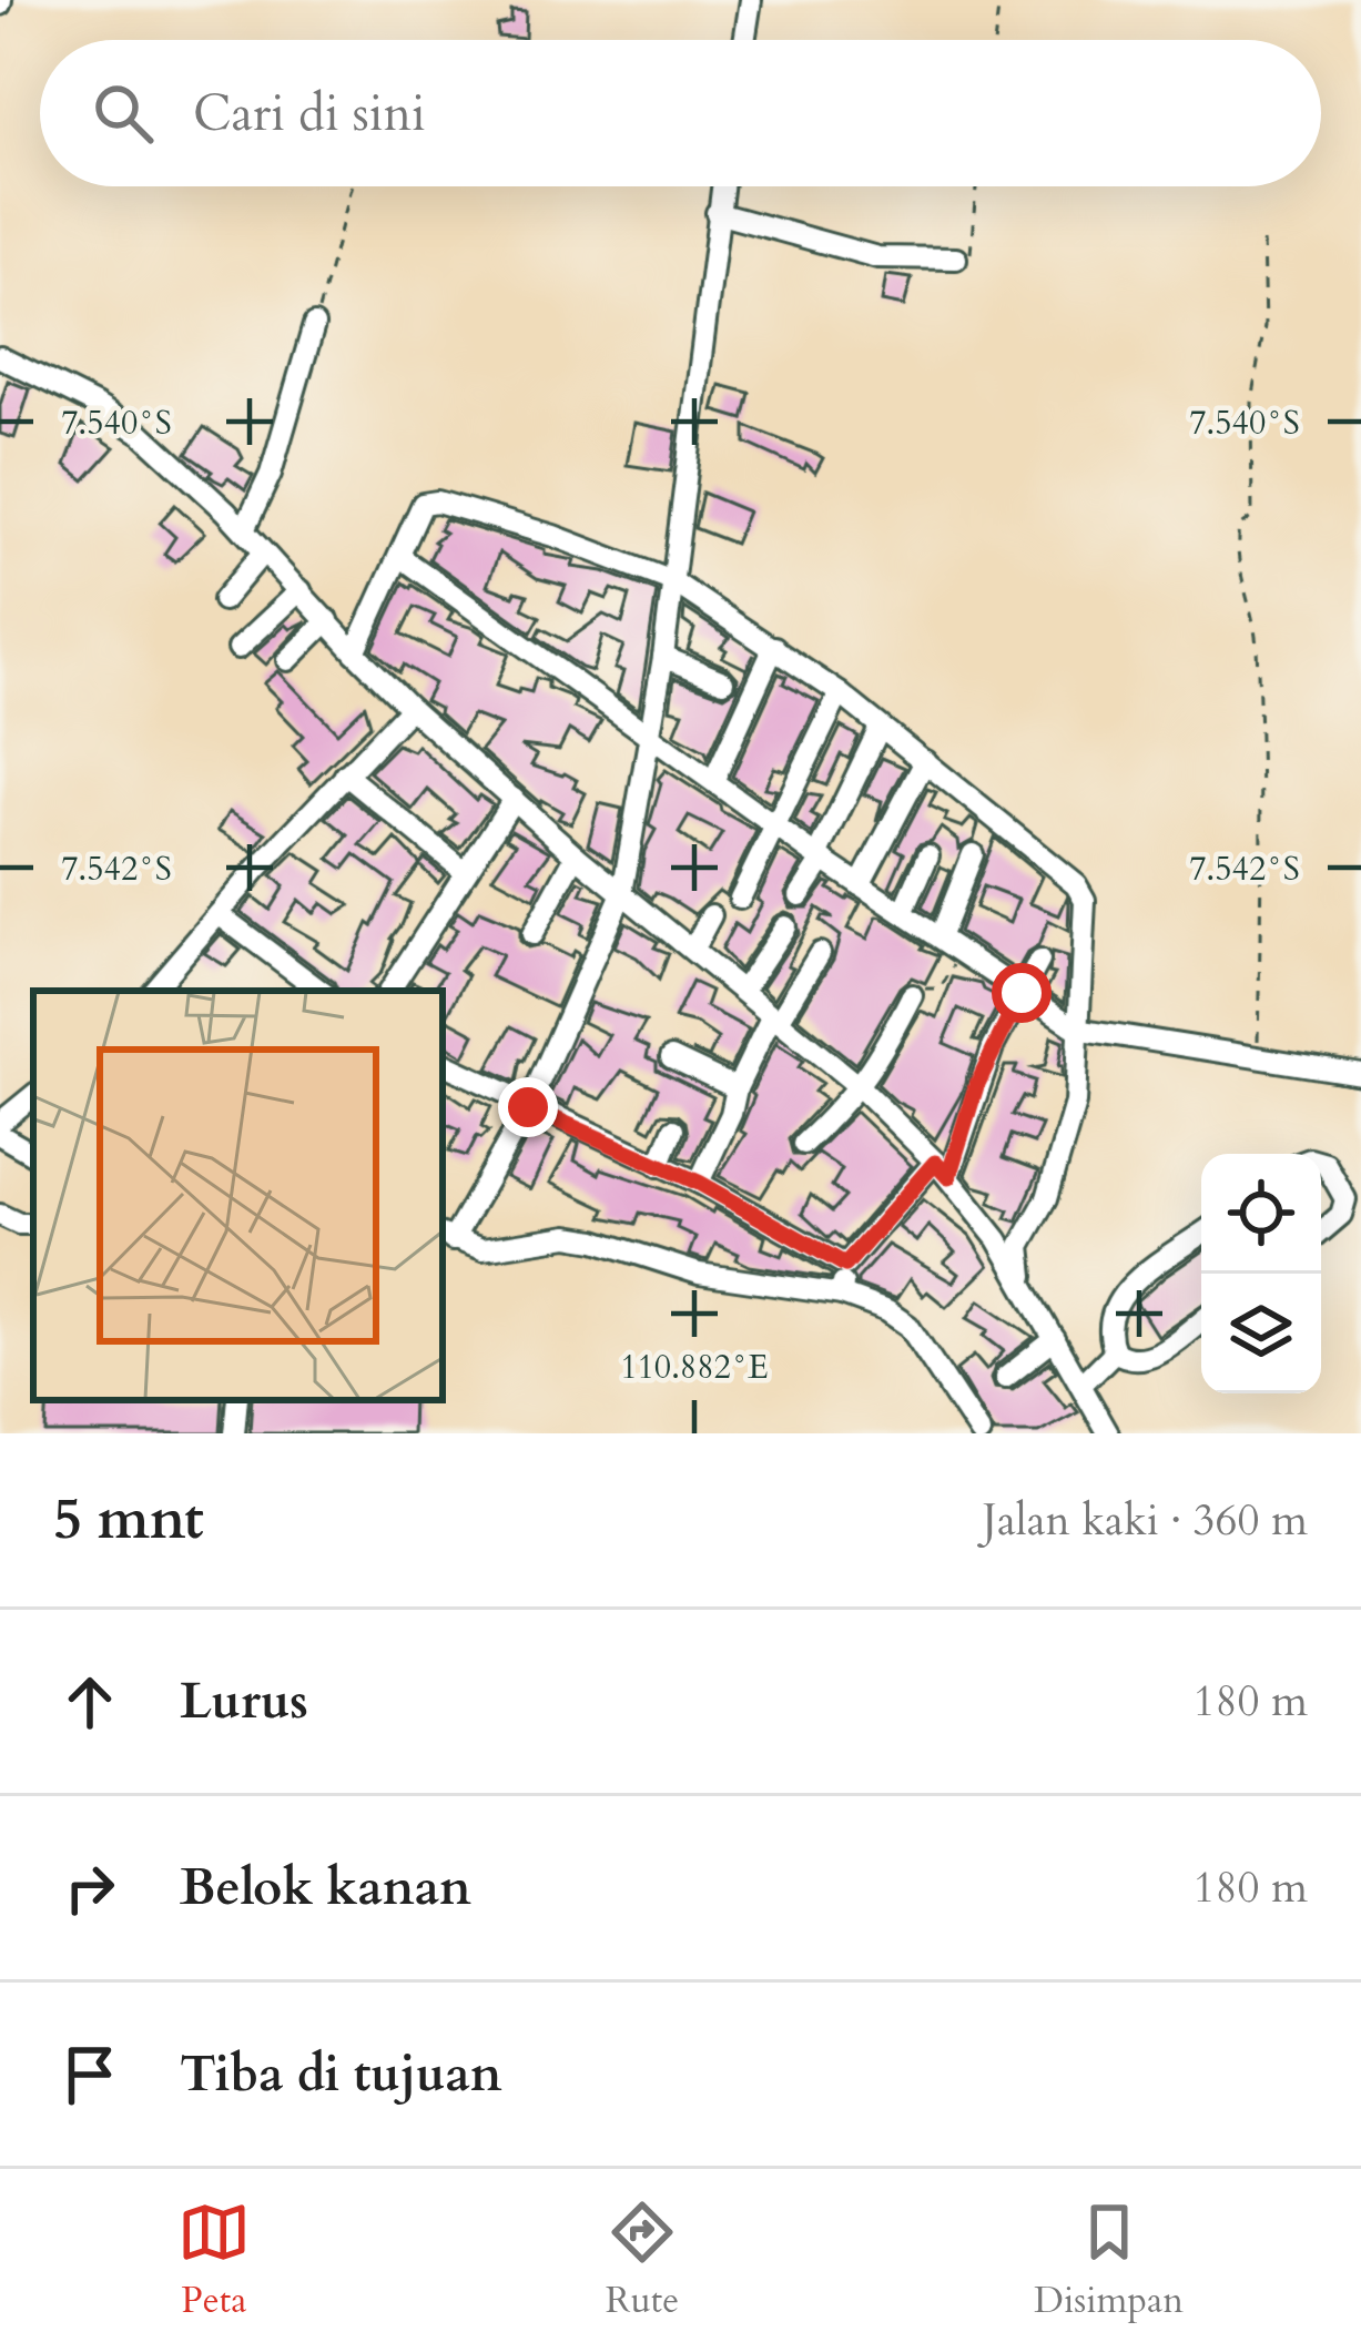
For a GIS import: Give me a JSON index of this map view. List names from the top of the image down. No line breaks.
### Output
{"page":{"search":"Cari di sini","heading":["5 mnt","Jalan kaki · 360 m"],"list":[["Lurus","180 m"],["Belok kanan","180 m"],"Tiba di tujuan"],"nav":["Peta","Rute","Disimpan"]},"coordinates":["7.540°S","7.542°S","110.882°E"]}
